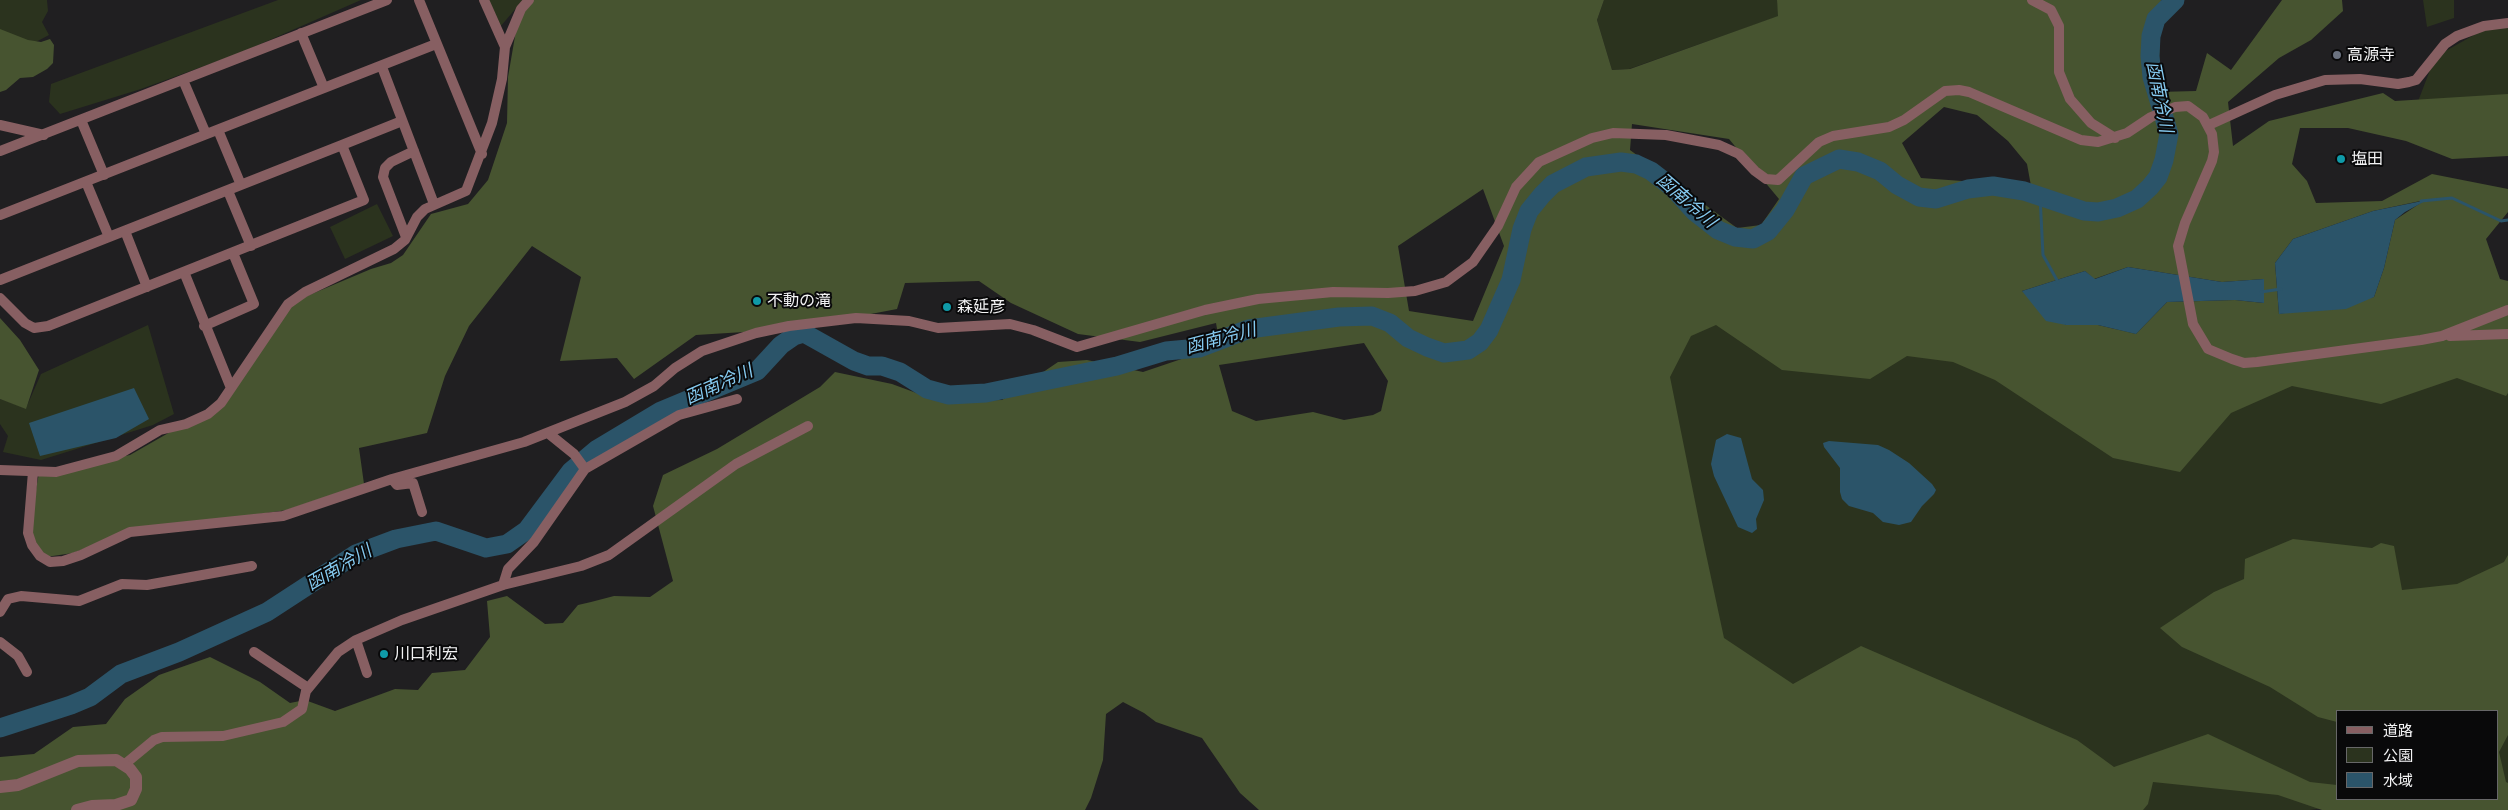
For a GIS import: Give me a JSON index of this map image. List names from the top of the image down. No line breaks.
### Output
{"water":["函南冷川"],"places":["高源寺","塩田","不動の滝","森延彦","川口利宏"],"legend":["道路","公園","水域"]}
